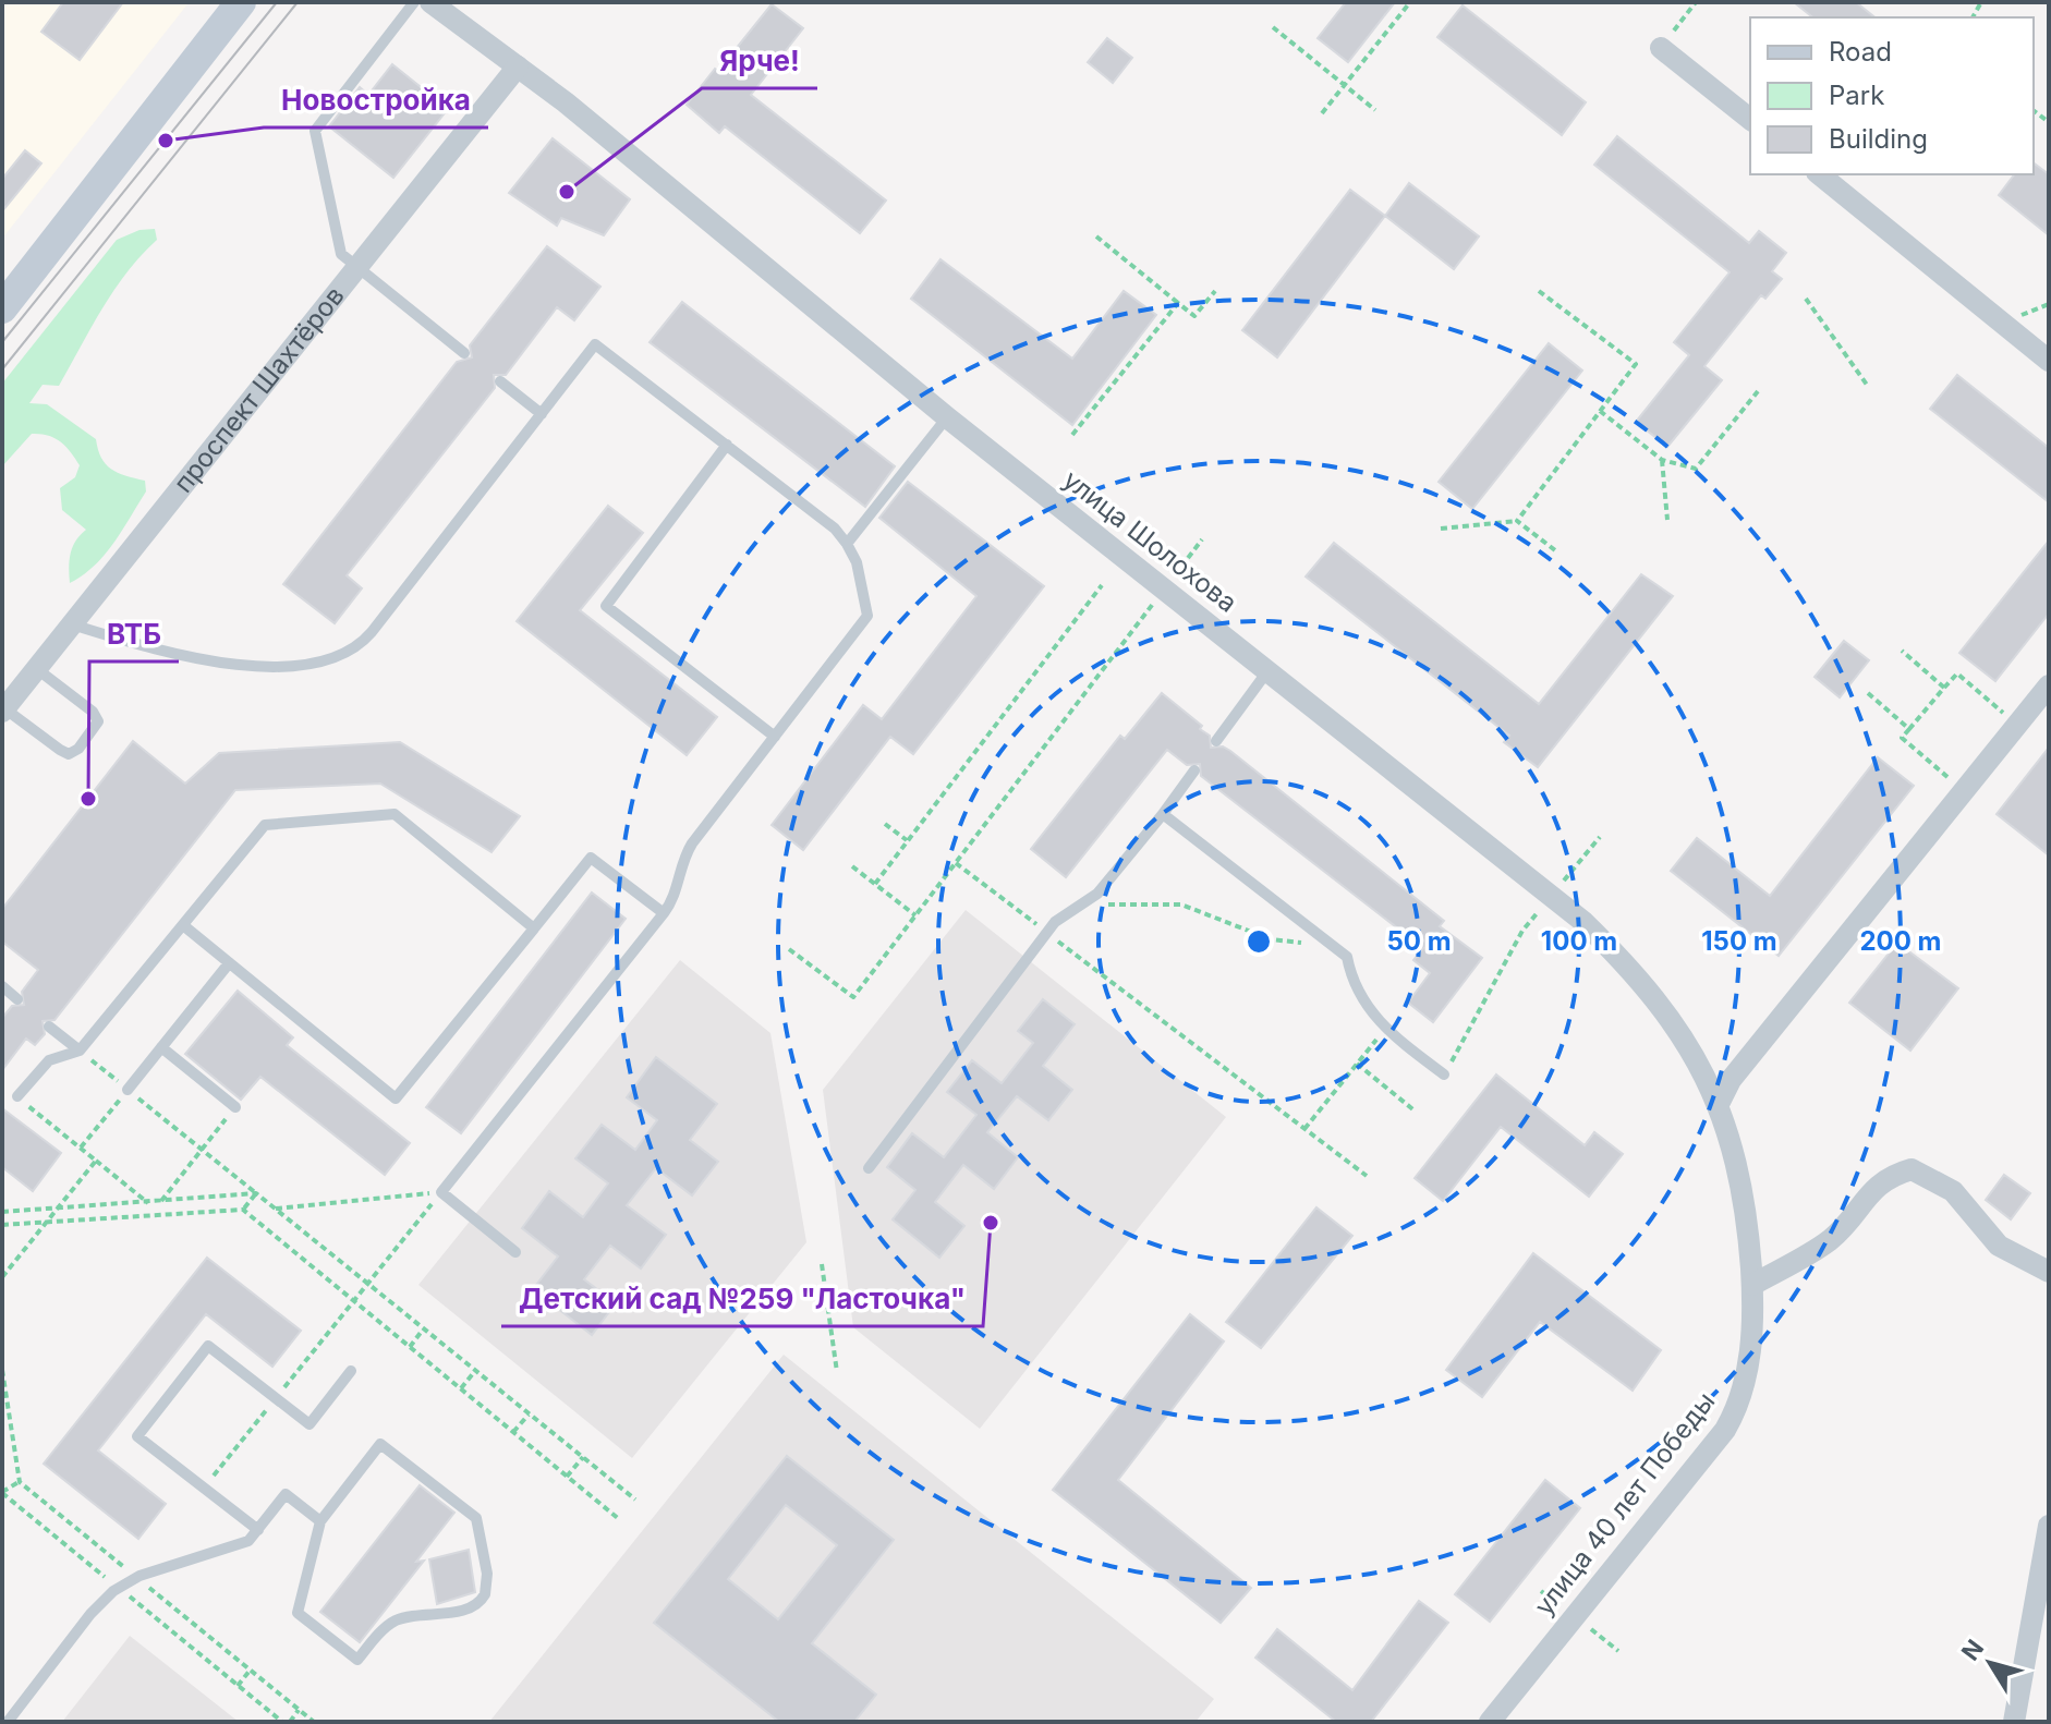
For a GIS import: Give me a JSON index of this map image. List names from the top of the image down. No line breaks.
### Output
{"streets":{"street":["проспект Шахтёров","улица Шолохова","улица 40 лет Победы"]},"crossings":[["проспект Шахтёров","улица Шолохова"],["улица Шолохова","улица 40 лет Победы"]],"places":["Новостройка","Ярче!","ВТБ","Детский сад №259 \"Ласточка\""],"legend":["Road","Park","Building"],"north":"top left","rings":["50 m","100 m","150 m","200 m"]}
